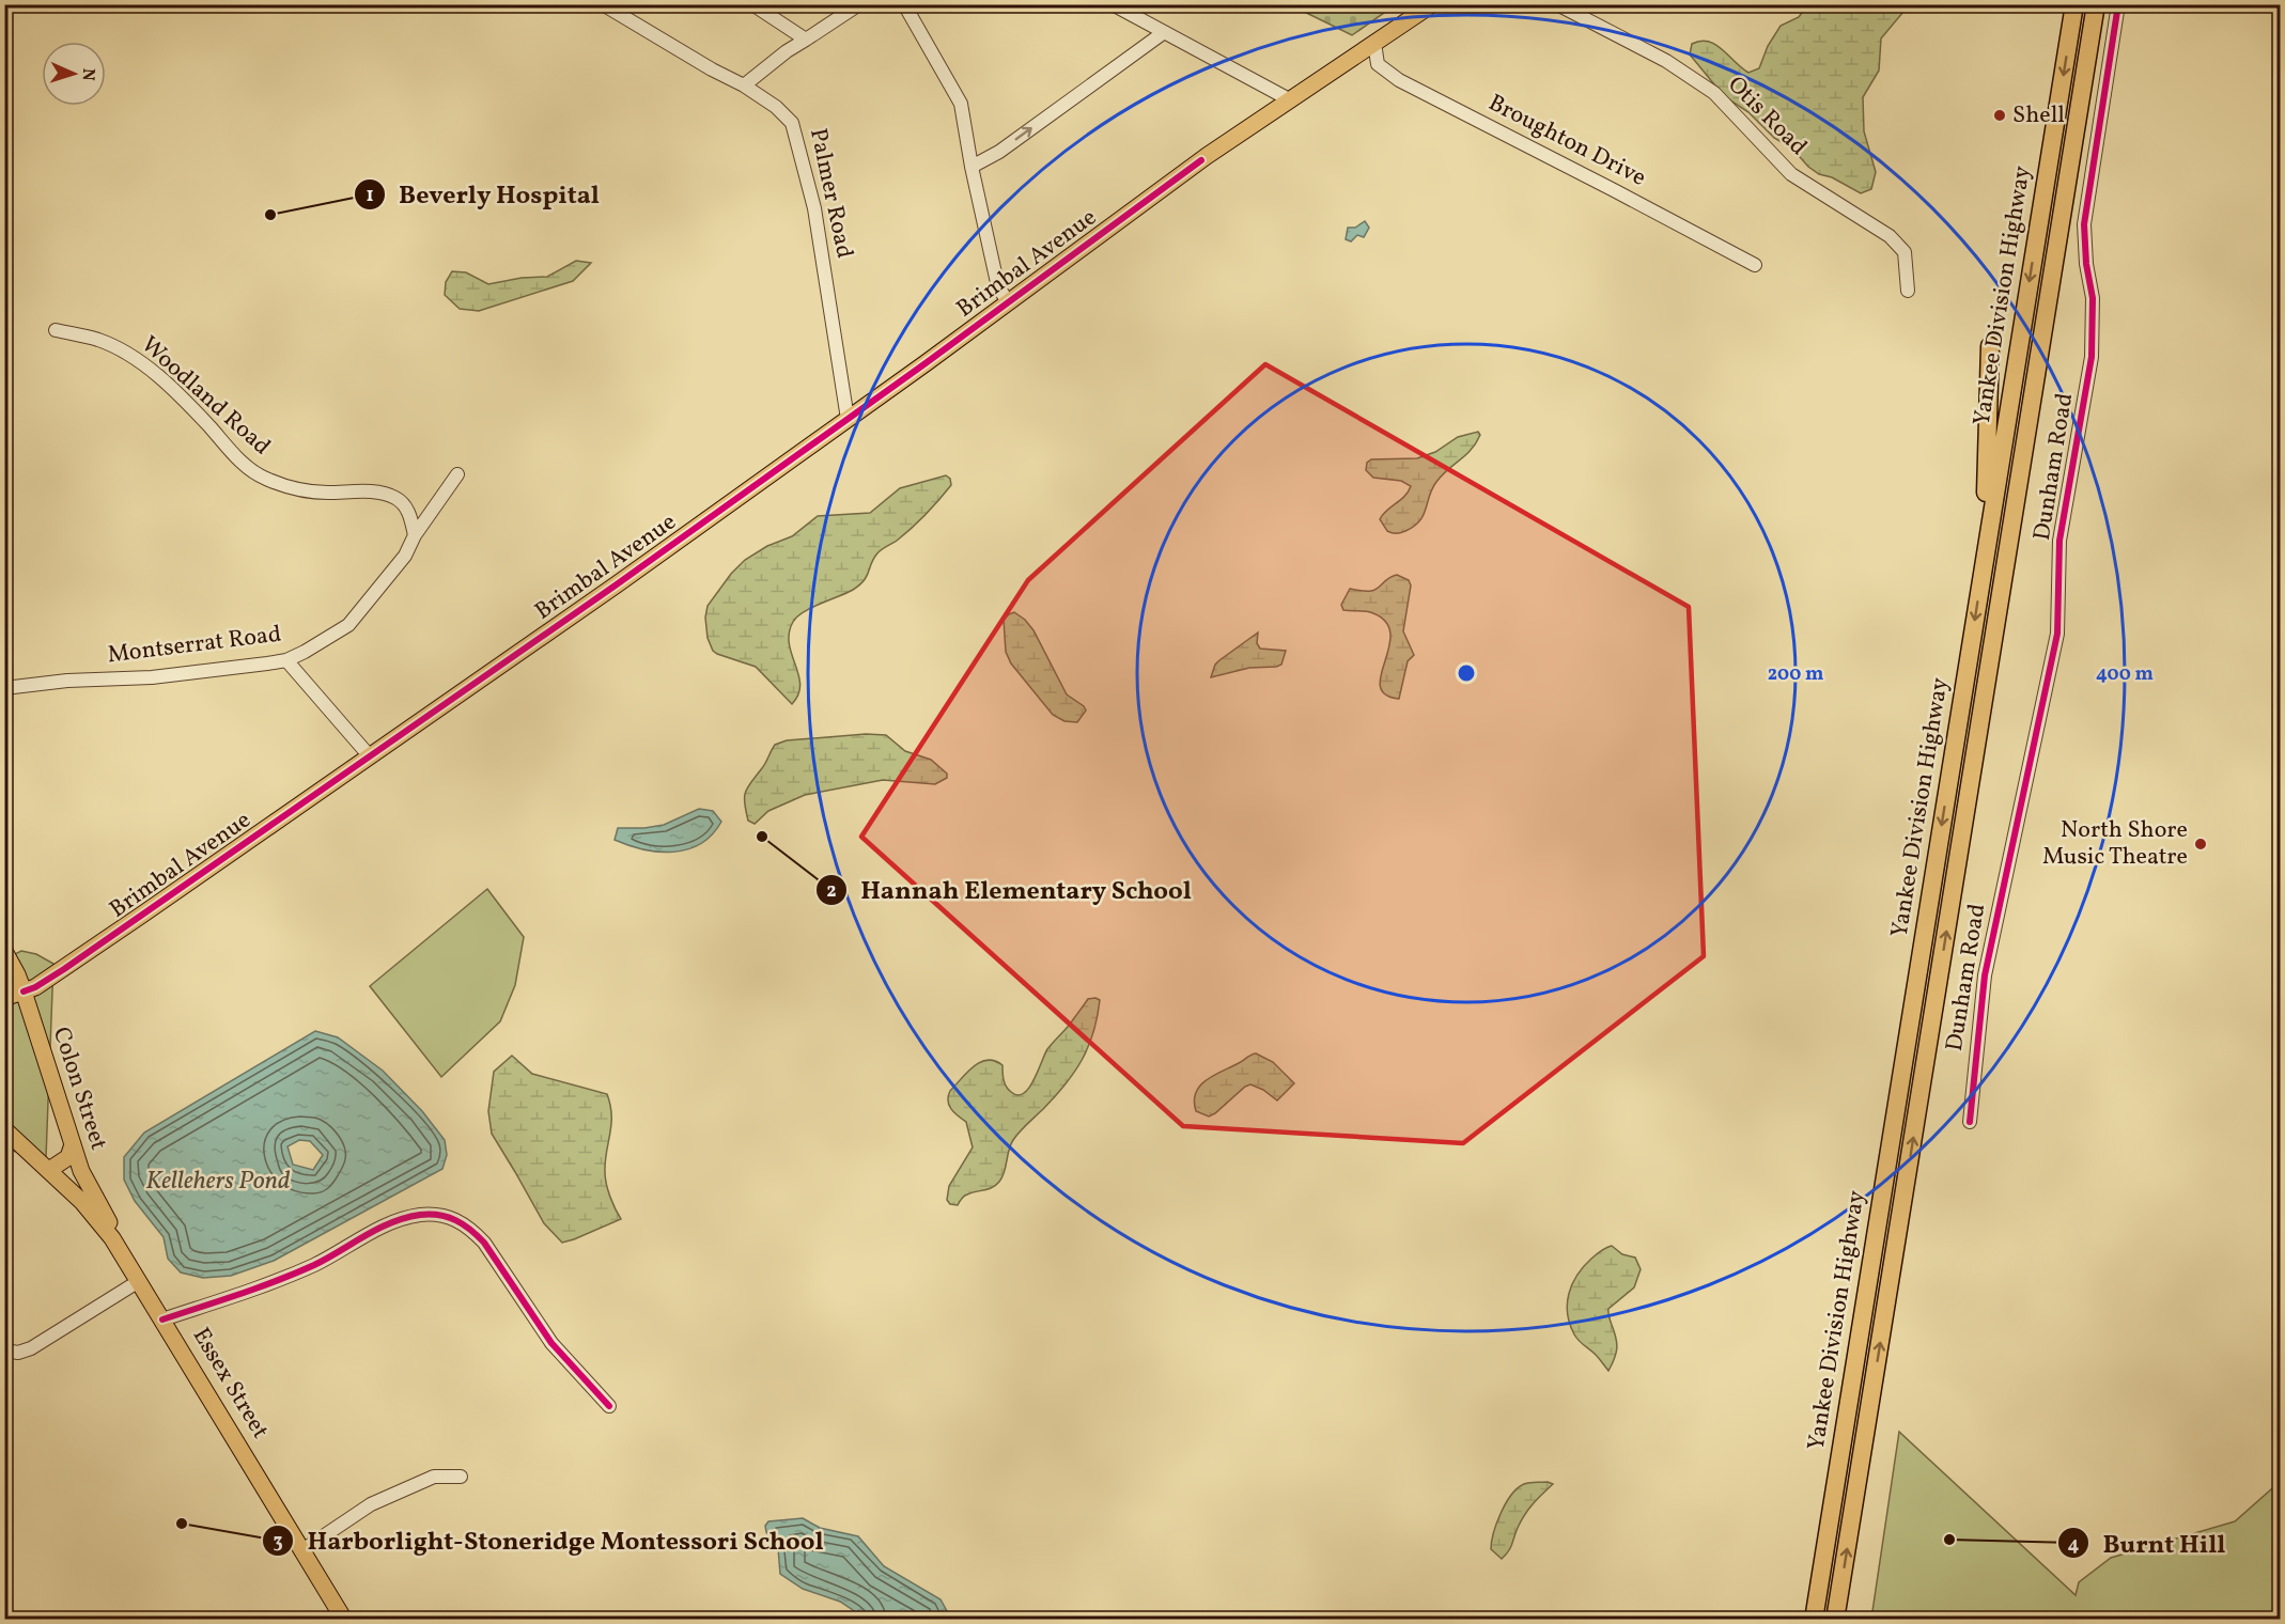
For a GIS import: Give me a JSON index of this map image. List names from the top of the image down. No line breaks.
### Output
{"streets":{"highway":["Yankee Division Highway"],"main road":["Brimbal Avenue","Colon Street","Essex Street"],"street":["Otis Road","Broughton Drive","Palmer Road","Woodland Road","Dunham Road","Montserrat Road"]},"crossings":[["Broughton Drive","Brimbal Avenue"],["Palmer Road","Brimbal Avenue"],["Brimbal Avenue","Colon Street"],["Woodland Road","Montserrat Road"],["Colon Street","Essex Street"]],"water":["Kellehers Pond"],"places":["Shell","Beverly Hospital","Hannah Elementary School","North Shore Music Theatre","Harborlight-Stoneridge Montessori School","Burnt Hill"],"north":"right","rings":["200 m","400 m"]}
